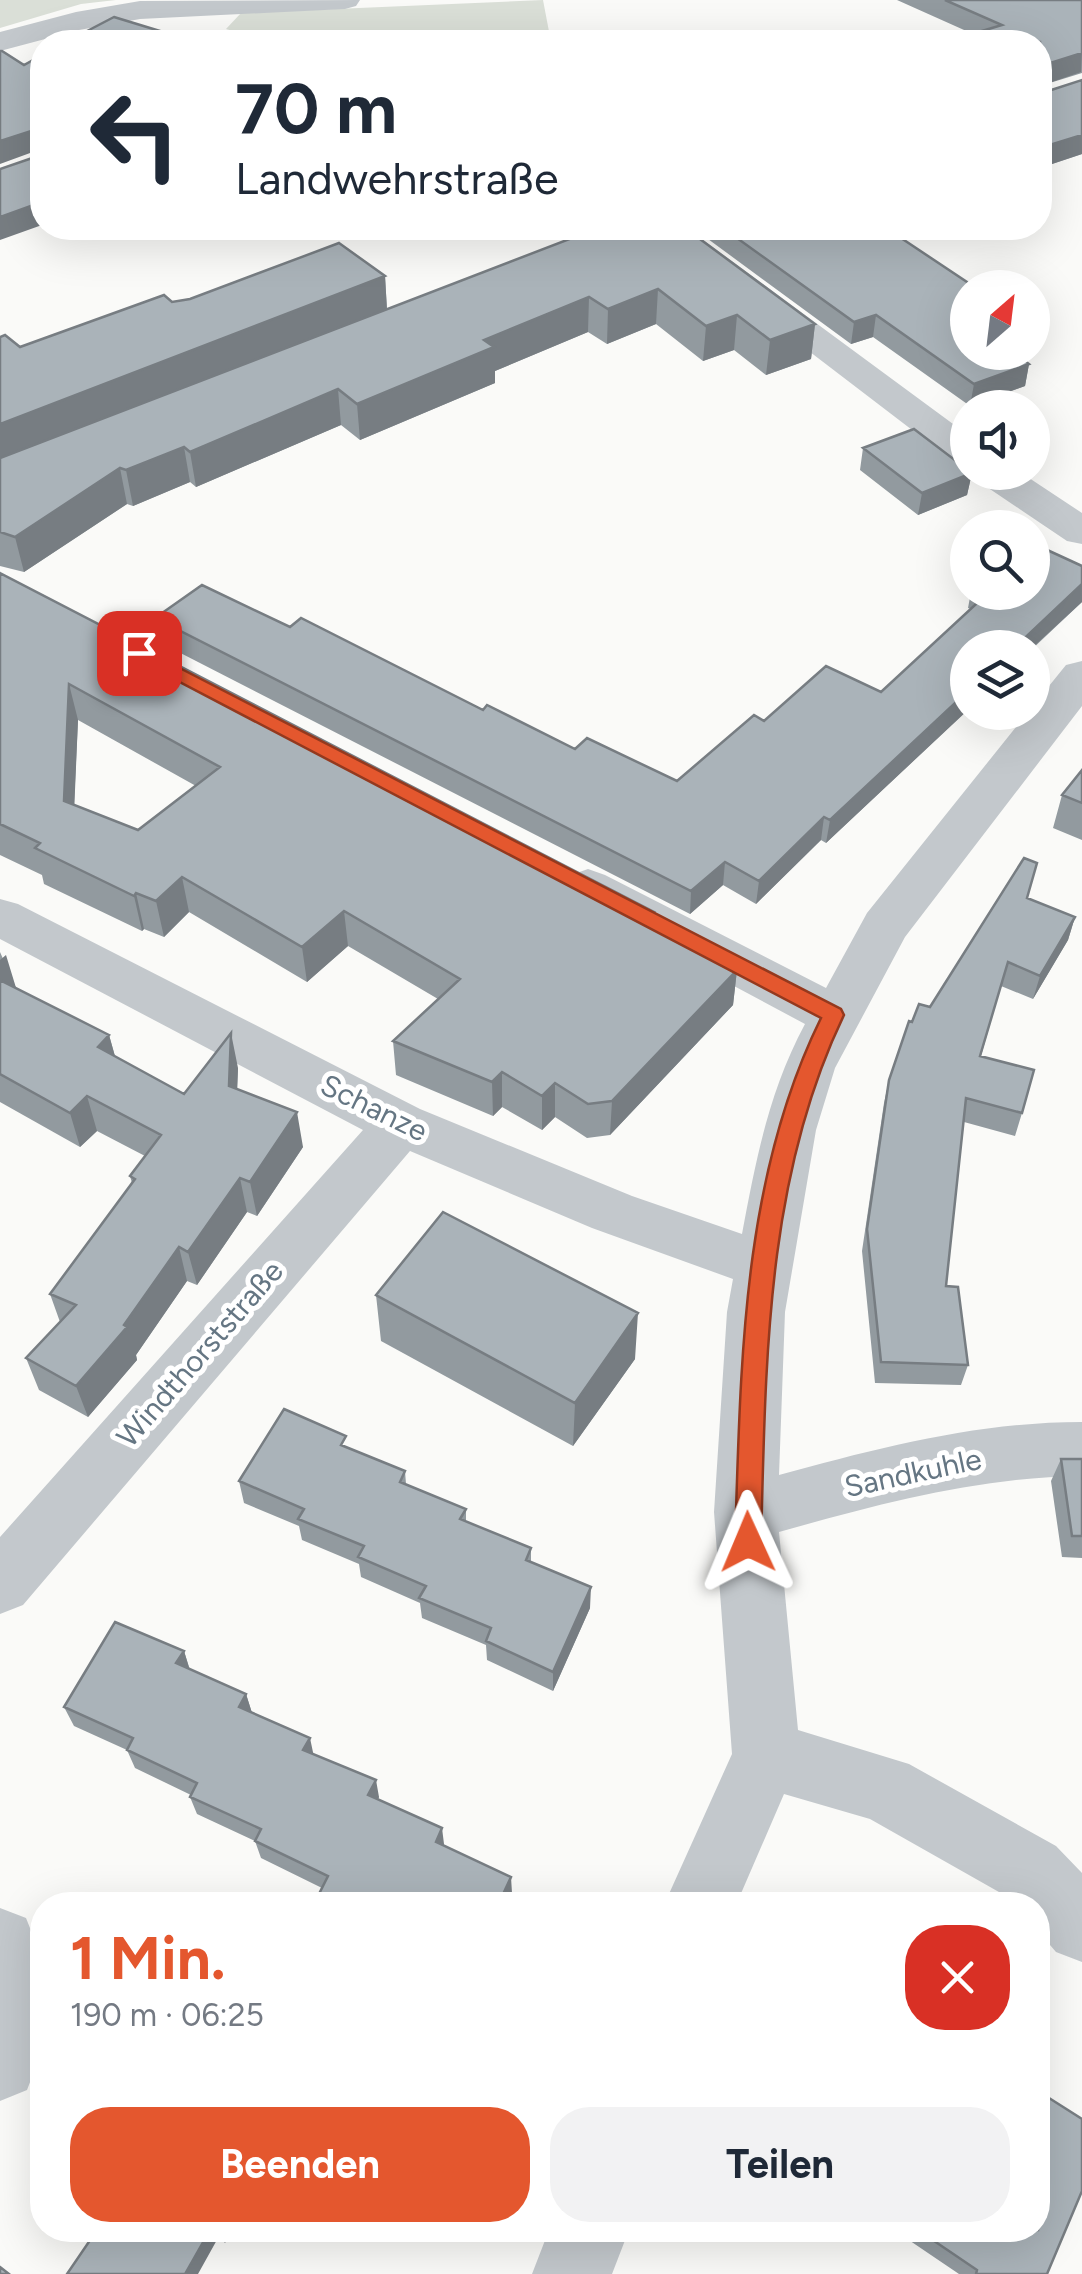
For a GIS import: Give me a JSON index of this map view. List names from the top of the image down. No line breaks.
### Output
{"streets":{"street":["Schanze","Windthorststraße","Sandkuhle"]},"crossings":[["Schanze","Windthorststraße"]],"north":"top right","page":{"turn":["70 m","Landwehrstraße"],"heading":["1 Min.","190 m · 06:25"],"buttons":["Beenden","Teilen"]}}
